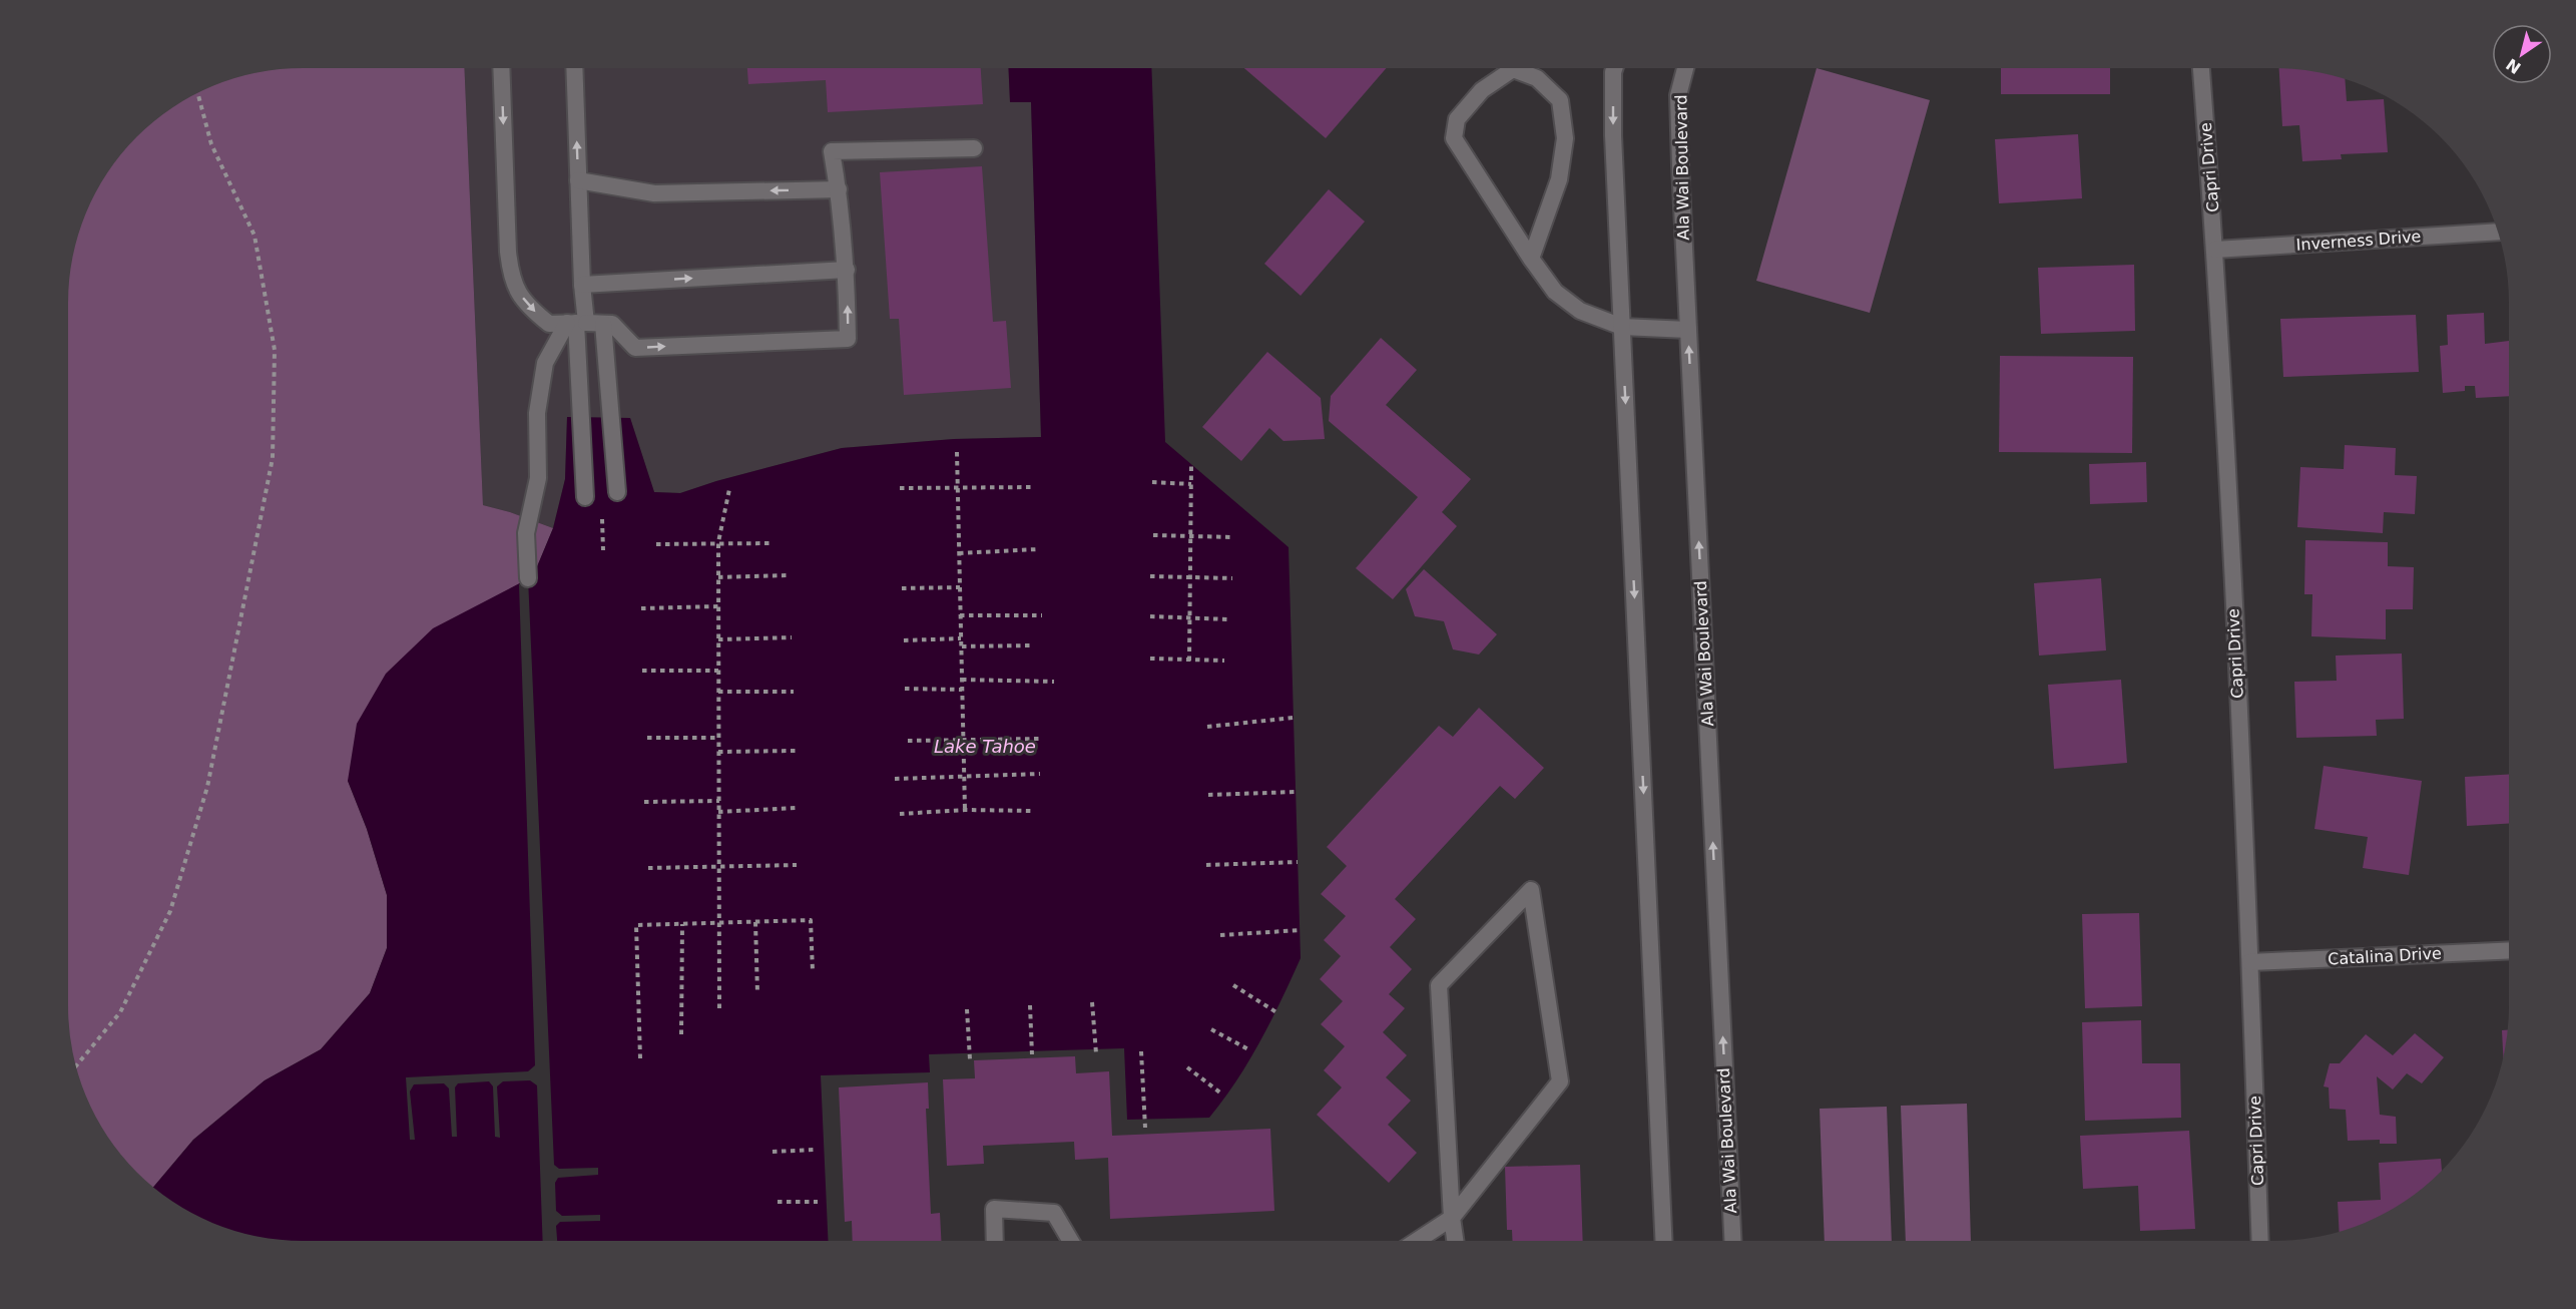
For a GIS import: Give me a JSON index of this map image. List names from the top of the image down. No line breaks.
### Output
{"streets":{"street":["Ala Wai Boulevard","Capri Drive","Inverness Drive","Catalina Drive"]},"crossings":[["Capri Drive","Inverness Drive"],["Capri Drive","Catalina Drive"]],"water":["Lake Tahoe"],"north":"bottom left"}
